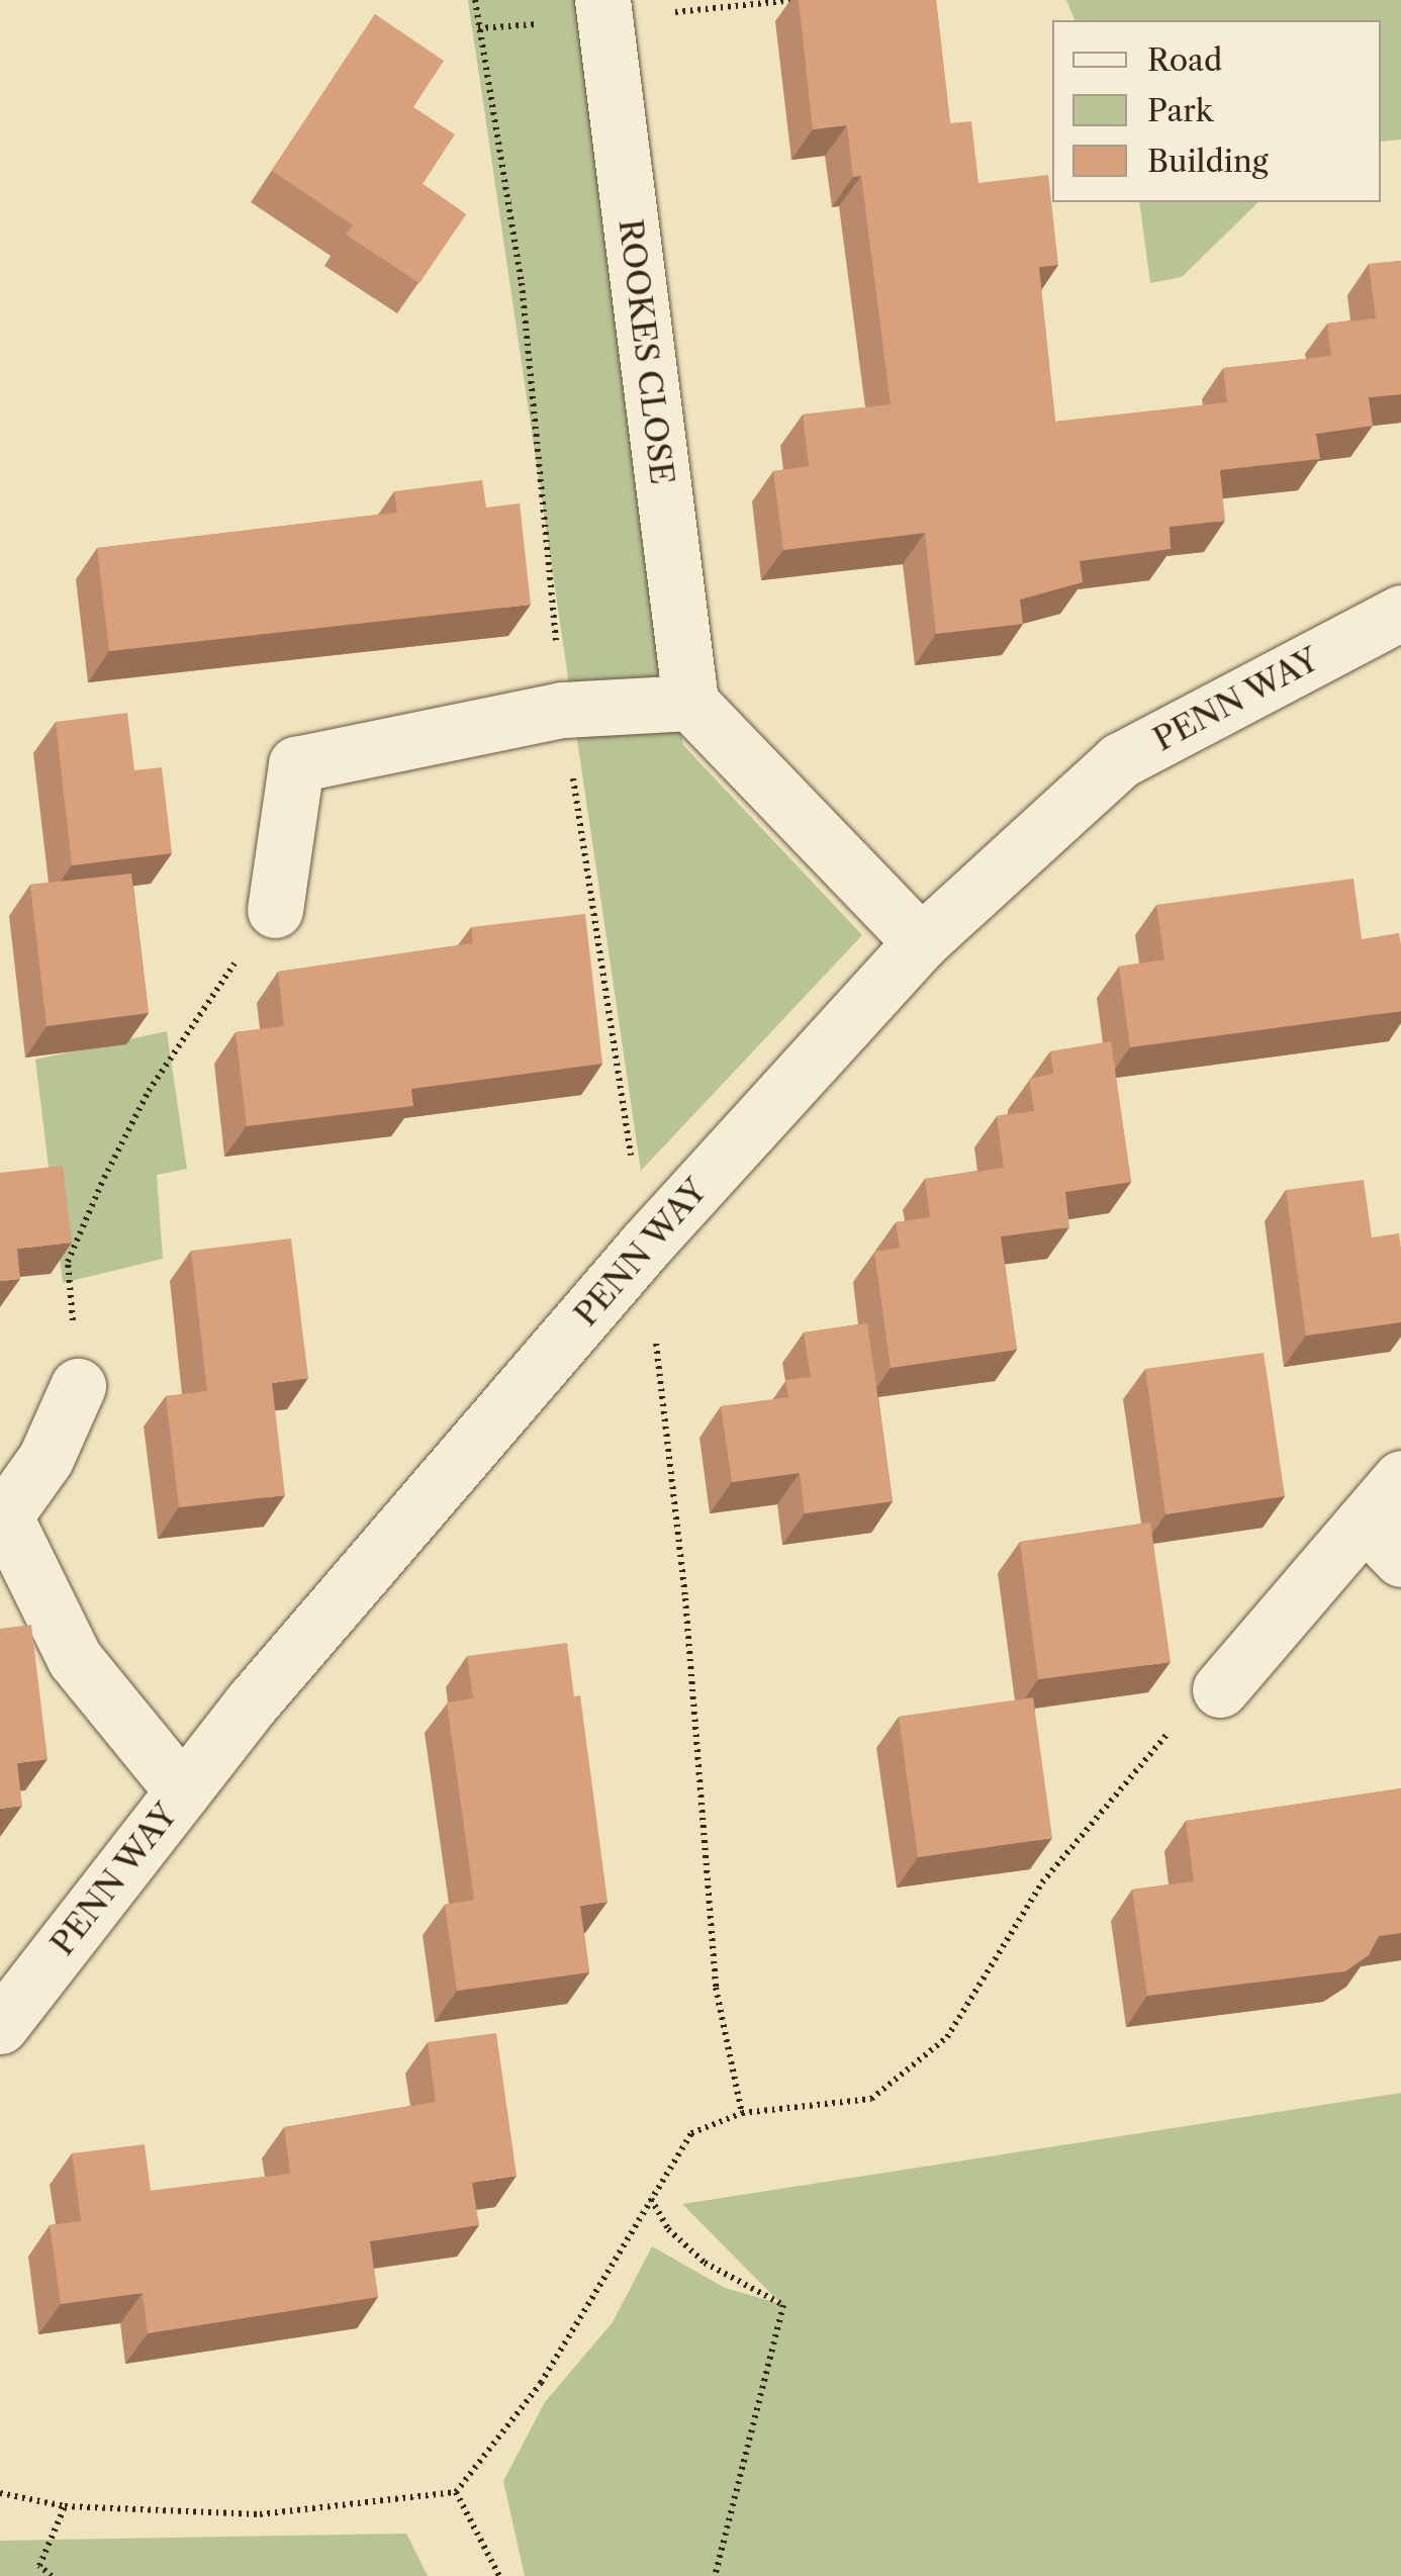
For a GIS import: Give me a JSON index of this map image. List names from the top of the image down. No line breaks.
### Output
{"streets":{"street":["ROOKES CLOSE","PENN WAY"]},"legend":["Road","Park","Building"]}
